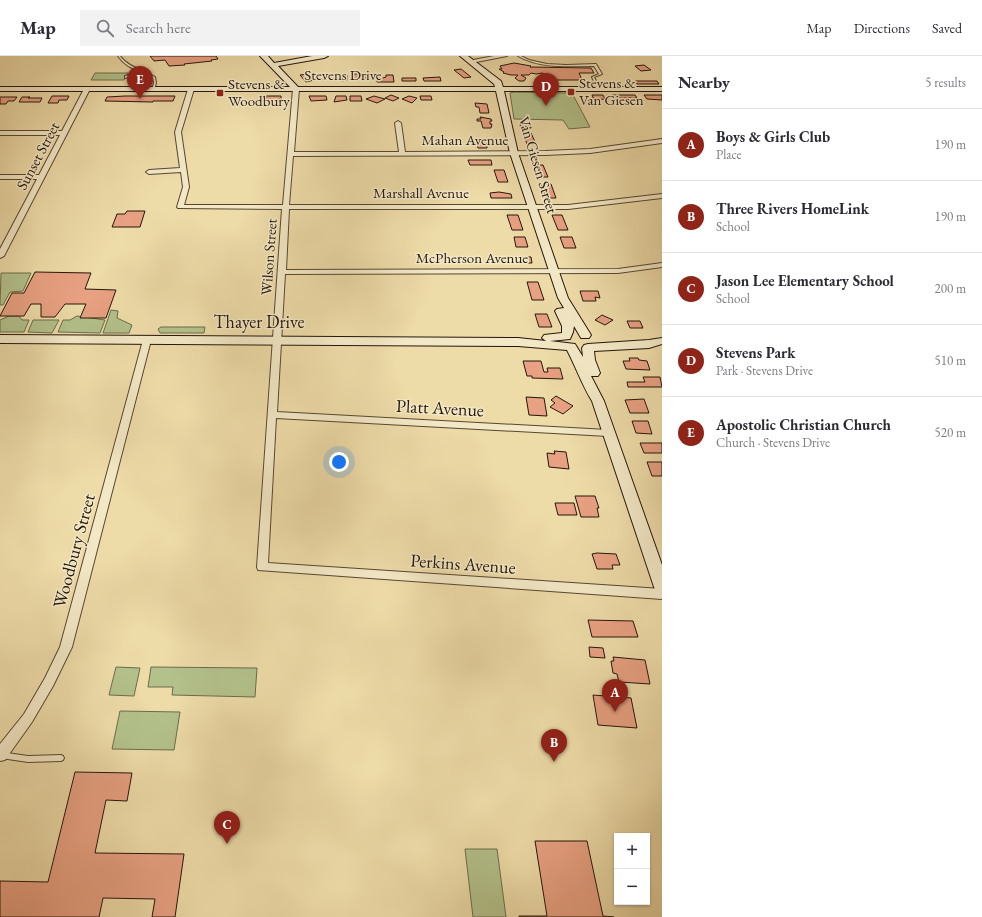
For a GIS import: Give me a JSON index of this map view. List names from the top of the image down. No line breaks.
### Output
{"streets":{"street":["Stevens Drive","Mahan Avenue","Sunset Street","Van Giesen Street","Marshall Avenue","Wilson Street","McPherson Avenue","Thayer Drive","Platt Avenue","Woodbury Street","Perkins Avenue"]},"crossings":[["Stevens Drive","Sunset Street"],["Stevens Drive","Van Giesen Street"],["Stevens Drive","Wilson Street"],["Mahan Avenue","Van Giesen Street"],["Mahan Avenue","Wilson Street"],["Van Giesen Street","Marshall Avenue"],["Van Giesen Street","McPherson Avenue"],["Van Giesen Street","Thayer Drive"],["Van Giesen Street","Platt Avenue"],["Marshall Avenue","Wilson Street"],["Wilson Street","McPherson Avenue"],["Wilson Street","Thayer Drive"],["Wilson Street","Platt Avenue"],["Wilson Street","Perkins Avenue"],["Thayer Drive","Woodbury Street"]],"places":{"transit":["Stevens & Van Giesen","Stevens & Woodbury"]},"page":{"header":"Map","search":"Search here","nav":["Map","Directions","Saved"],"heading":["Nearby","5 results"],"pins":["E","D","A","B","C"],"list":[{"mark":"A","name":"Boys & Girls Club","note":"Place","value":"190 m"},{"mark":"B","name":"Three Rivers HomeLink","note":"School","value":"190 m"},{"mark":"C","name":"Jason Lee Elementary School","note":"School","value":"200 m"},{"mark":"D","name":"Stevens Park","note":"Park · Stevens Drive","value":"510 m"},{"mark":"E","name":"Apostolic Christian Church","note":"Church · Stevens Drive","value":"520 m"}],"map_buttons":["+","−"]}}
